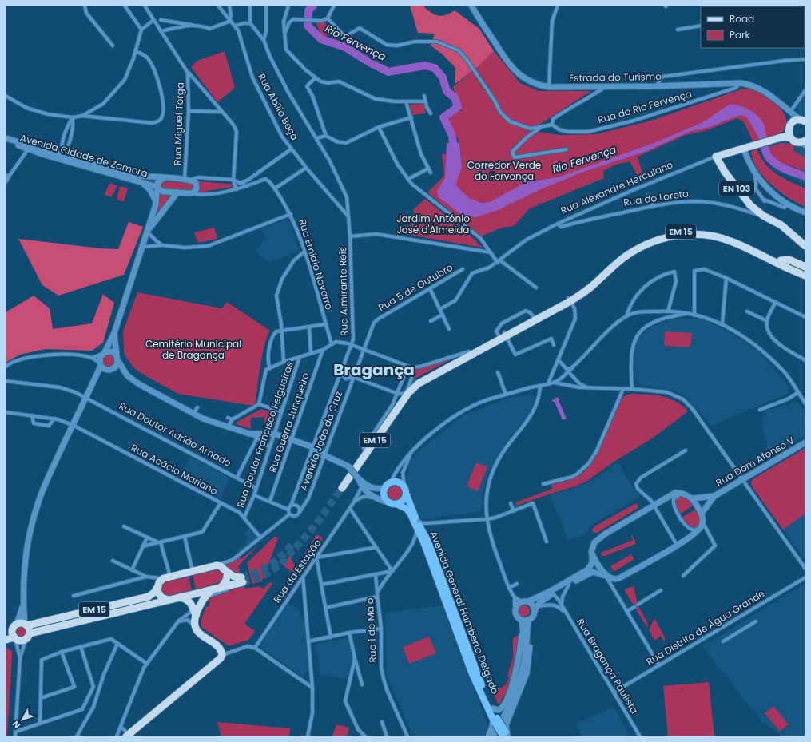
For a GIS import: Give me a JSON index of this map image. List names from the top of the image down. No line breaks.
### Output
{"streets":{"main road":["Rua Alexandre Herculano","EN 103","Rua do Loreto","EM 15","Avenida General Humberto Delgado"],"street":["Estrada do Turismo","Rua Abílio Beça","Rua do Rio Fervença","Rua Miguel Torga","Avenida Cidade de Zamora","Rua Emídio Navarro","Rua 5 de Outubro","Rua Almirante Reis","Rua Guerra Junqueiro","Rua Doutor Adrião Amado","Rua Doutor Francisco Felgueiras","Avenida João da Cruz","Rua Dom Afonso V","Rua Acácio Mariano","Rua da Estação","Rua Distrito de Água Grande","Rua 1 de Maio","Rua Bragança Paulista"]},"crossings":[["Estrada do Turismo","Rua do Rio Fervença"],["Rua Abílio Beça","Rua Almirante Reis"],["Rua Miguel Torga","Avenida Cidade de Zamora"],["Rua Alexandre Herculano","EN 103"],["Rua Alexandre Herculano","Rua do Loreto"],["EN 103","Rua do Loreto"],["Rua 5 de Outubro","Avenida João da Cruz"],["Rua Almirante Reis","Avenida João da Cruz"],["Rua Doutor Adrião Amado","Rua Doutor Francisco Felgueiras"],["Rua Doutor Francisco Felgueiras","Rua Acácio Mariano"],["Avenida General Humberto Delgado","Rua 1 de Maio"],["Rua Distrito de Água Grande","Rua Bragança Paulista"]],"districts":["Bragança"],"water":["Rio Fervença"],"parks":["Corredor Verde do Fervença","Jardim António José d'Almeida","Cemitério Municipal de Bragança"],"legend":["Road","Park"],"north":"bottom left"}
